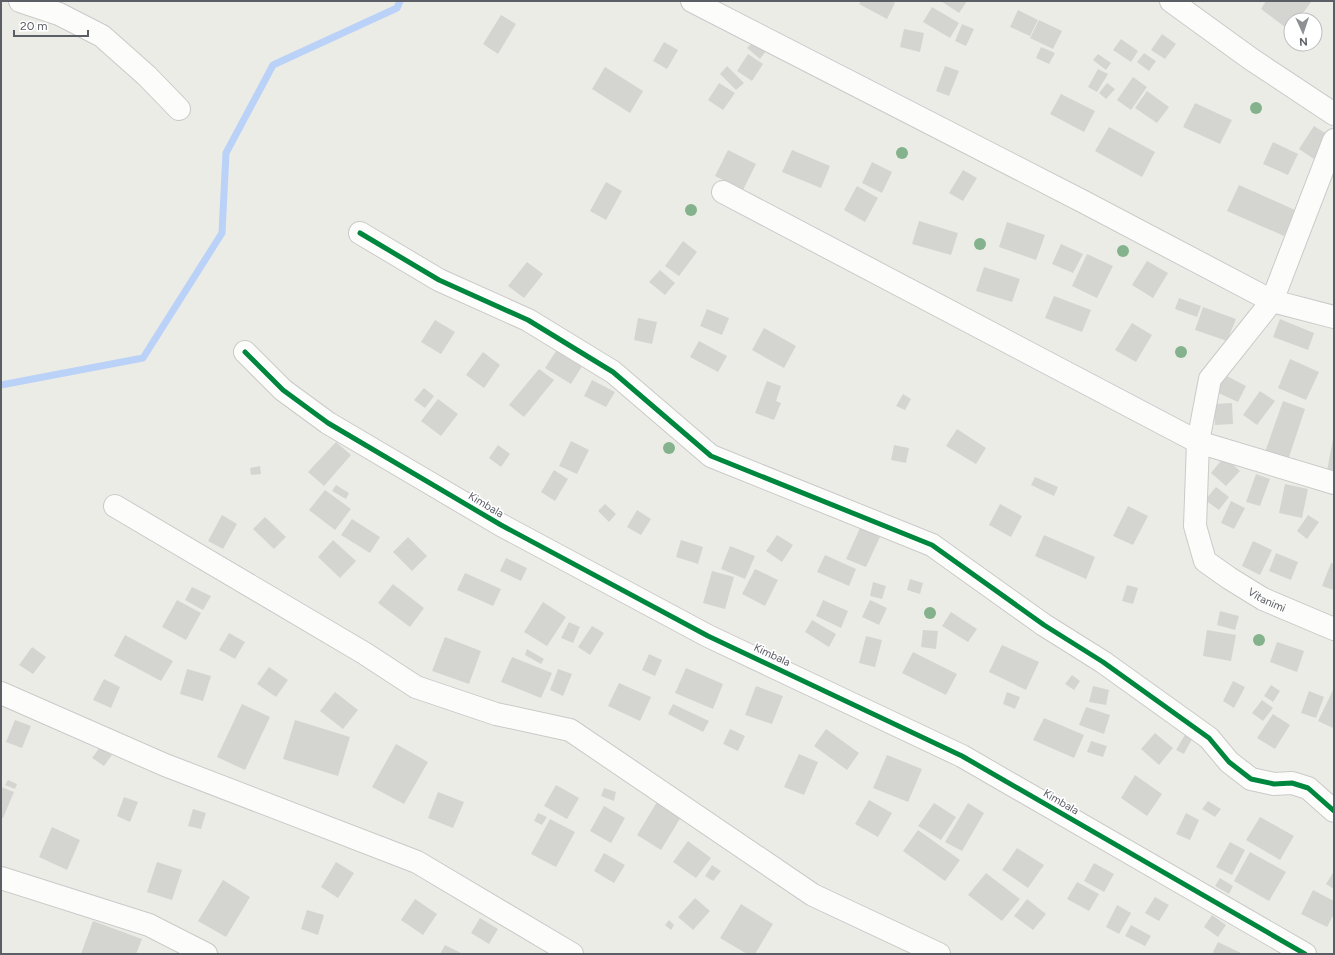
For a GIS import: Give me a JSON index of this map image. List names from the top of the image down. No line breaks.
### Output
{"streets":{"street":["Kimbala","Vitanimi"]},"scale_bar":"20 m","north":"bottom"}
